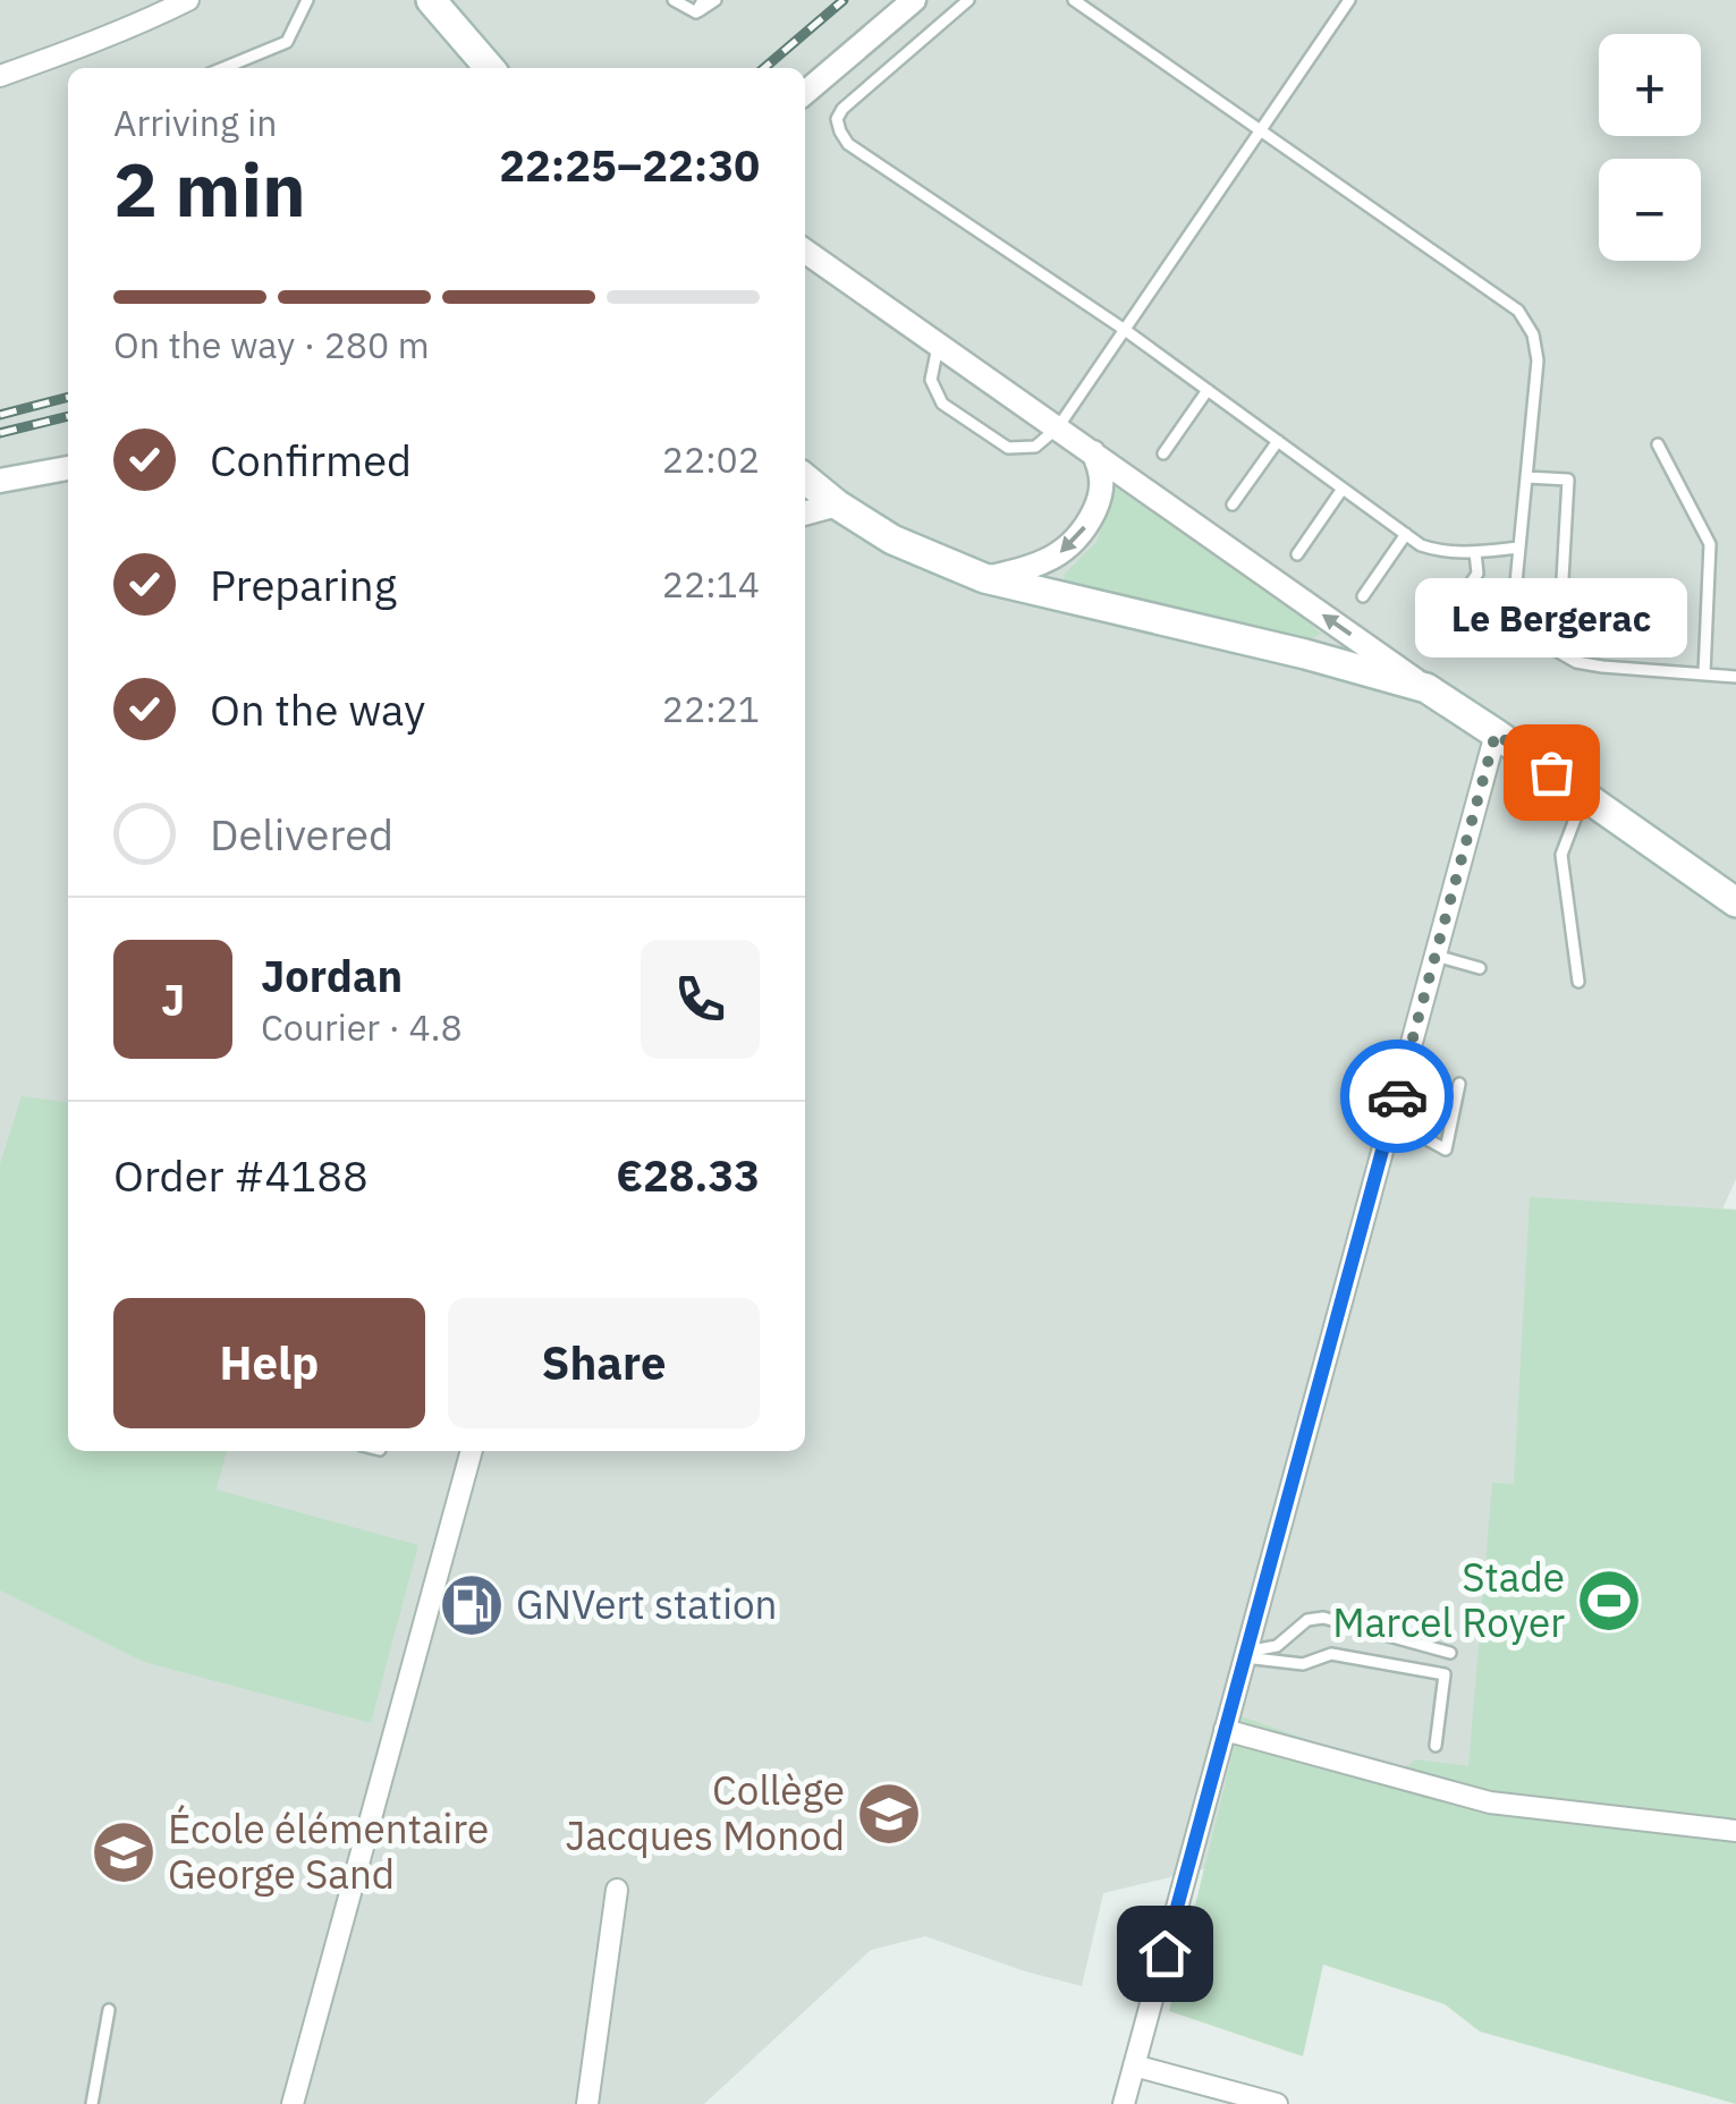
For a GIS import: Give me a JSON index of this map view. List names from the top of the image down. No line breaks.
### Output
{"places":{"other":["Le Bergerac"],"sports":["Stade Marcel Royer"],"fuel station":["GNVert station"],"school or university":["Collège Jacques Monod","École élémentaire George Sand"]},"page":{"map_buttons":["+","−"],"heading":["2 min","Arriving in","22:25–22:30"],"panel":["Jordan","Courier · 4.8","Order #4188","€28.33"],"bar":"On the way · 280 m","list":[["Confirmed","22:02"],["Preparing","22:14"],["On the way","22:21"],"Delivered"],"bubble":"Le Bergerac","round":"J","buttons":["Help","Share"]}}
